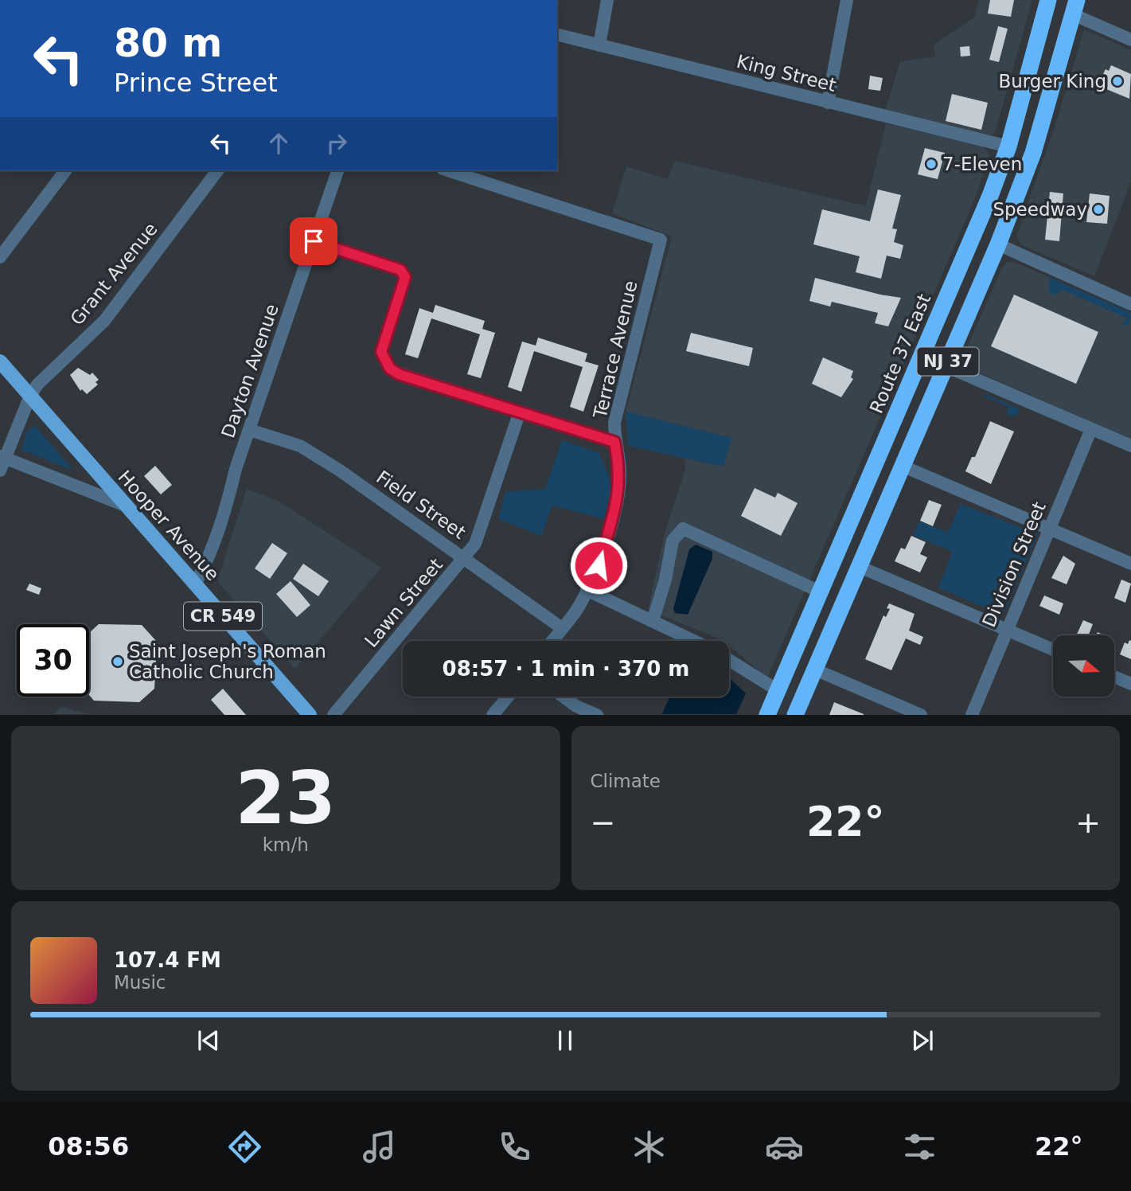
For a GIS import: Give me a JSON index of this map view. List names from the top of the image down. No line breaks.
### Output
{"streets":{"highway":["Route 37 East","NJ 37"],"main road":["Hooper Avenue","CR 549"],"street":["King Street","Grant Avenue","Terrace Avenue","Dayton Avenue","Field Street","Division Street","Lawn Street"]},"crossings":[["King Street","Route 37 East"],["Grant Avenue","Hooper Avenue"],["Terrace Avenue","Field Street"],["Dayton Avenue","Field Street"],["Dayton Avenue","Hooper Avenue"],["Field Street","Lawn Street"]],"places":["Burger King","7-Eleven","Speedway","Saint Joseph's Roman Catholic Church"],"north":"right","page":{"turn":["80 m","Prince Street"],"limit":"30","trip":"08:57 · 1 min · 370 m","tile":[["23","km/h"],"Climate"],"heat":["−","22°","+"],"song":["107.4 FM","Music"],"tabs":["08:56","22°"]}}
